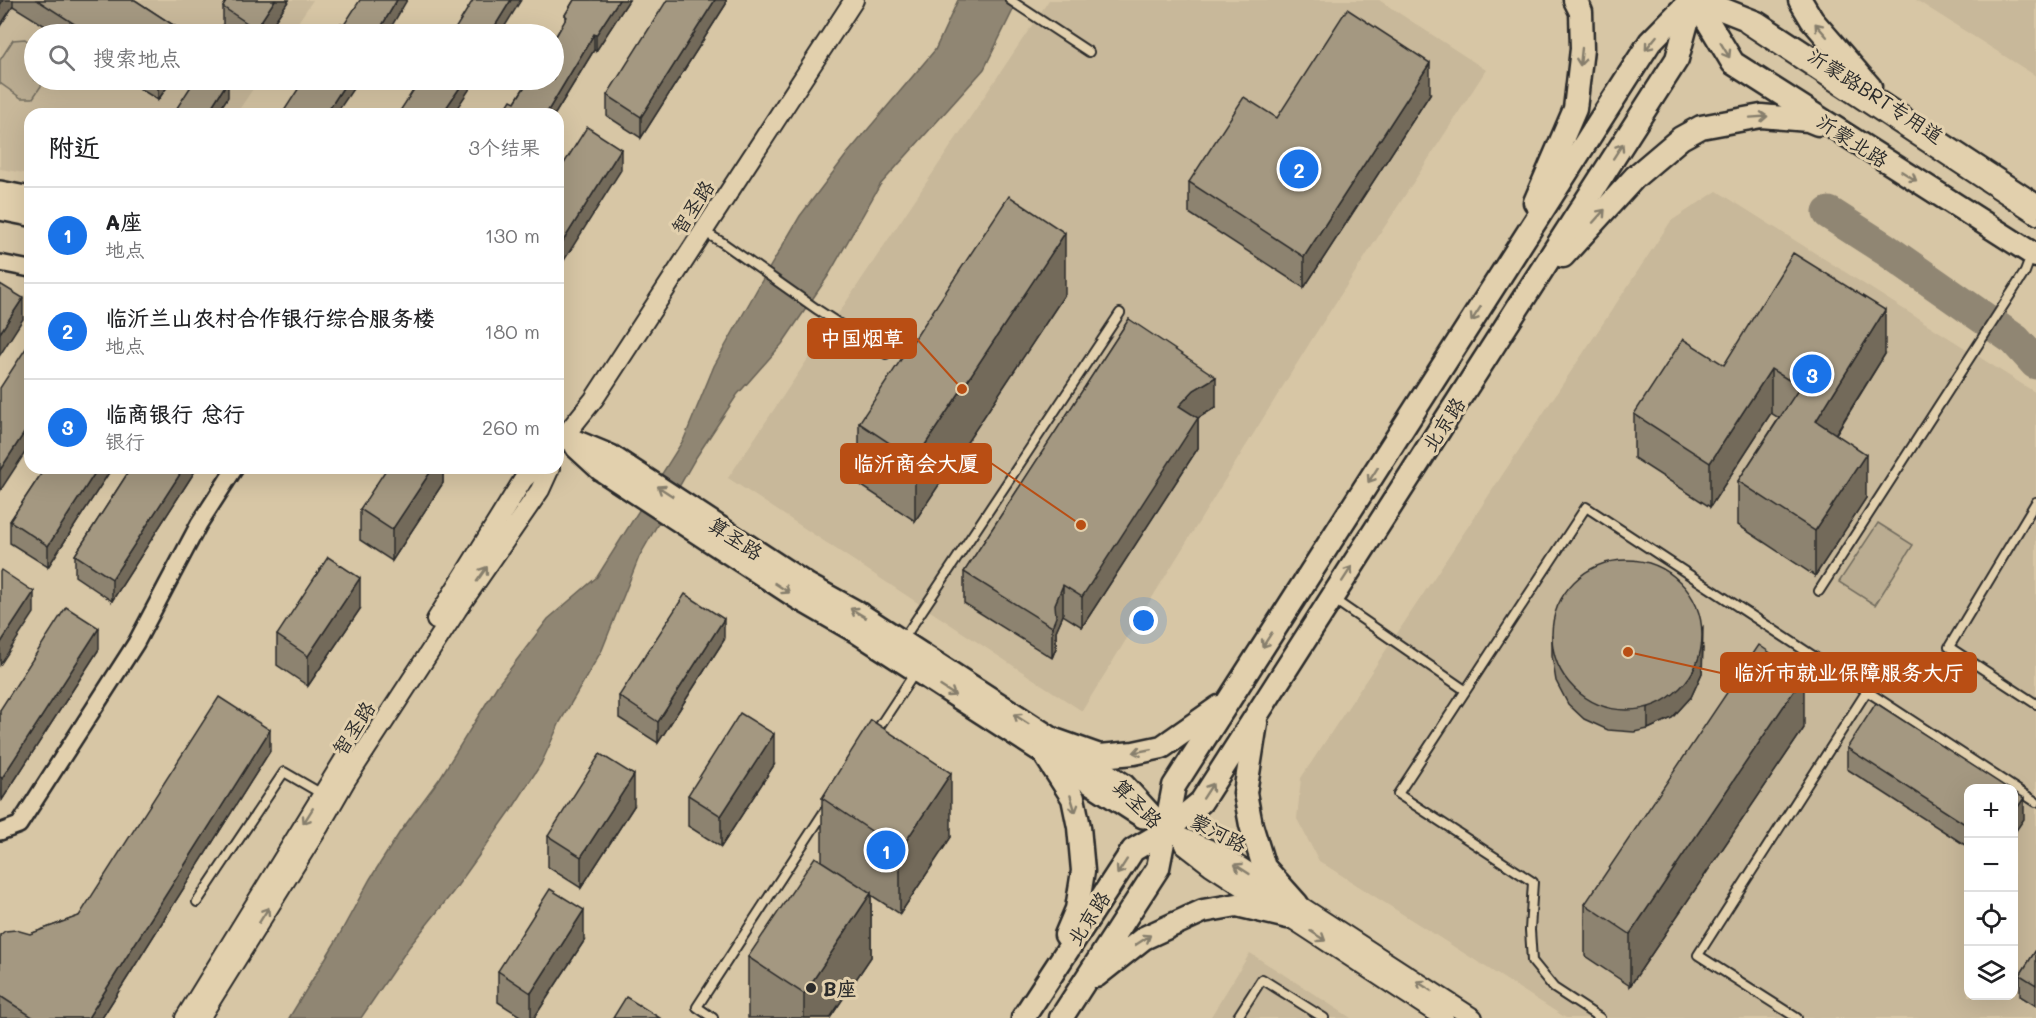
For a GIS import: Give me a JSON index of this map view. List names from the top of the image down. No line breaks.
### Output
{"streets":{"main road":["沂蒙北路","北京路","算圣路"],"street":["智圣路","蒙河路"],"lane":["沂蒙路BRT专用道"]},"crossings":[["沂蒙路BRT专用道","沂蒙北路"],["沂蒙路BRT专用道","北京路"],["沂蒙北路","北京路"],["北京路","算圣路"],["北京路","蒙河路"],["算圣路","蒙河路"]],"places":["中国烟草","临沂商会大厦","临沂市就业保障服务大厅","B座"],"page":{"search":"搜索地点","heading":["附近","3个结果"],"pins":["2","3","1"],"list":[{"mark":"1","name":"A座","note":"地点","value":"130 m"},{"mark":"2","name":"临沂兰山农村合作银行综合服务楼","note":"地点","value":"180 m"},{"mark":"3","name":"临商银行 总行","note":"银行","value":"260 m"}],"map_buttons":["+","−"]}}
